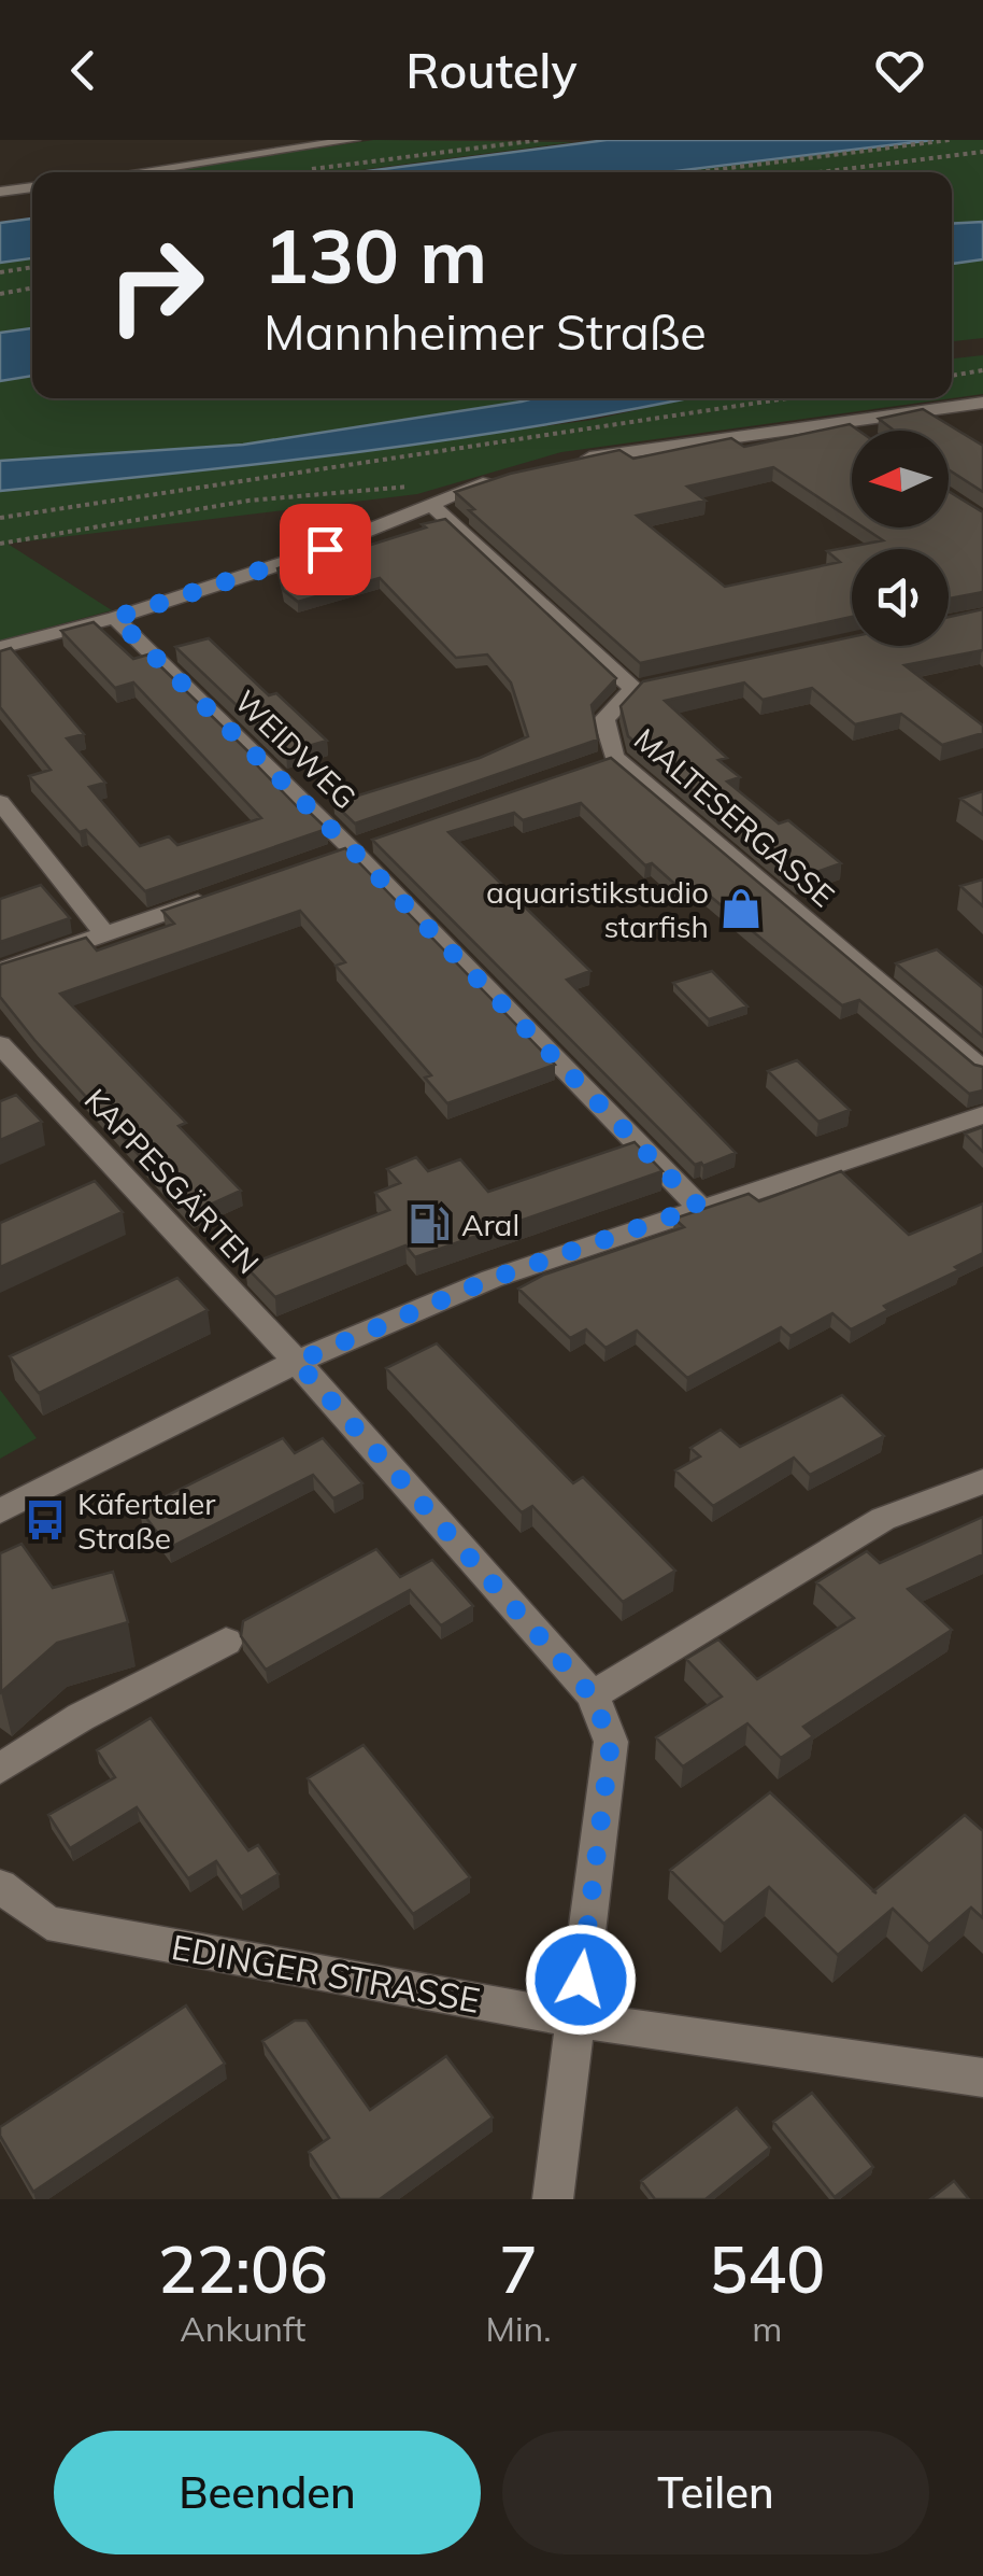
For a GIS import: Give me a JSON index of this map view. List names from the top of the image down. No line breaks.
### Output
{"streets":{"street":["WEIDWEG","MALTESERGASSE","KAPPESGÄRTEN","EDINGER STRASSE"]},"places":{"shop":["aquaristikstudio starfish"],"fuel station":["Aral"],"bus stop":["Käfertaler Straße"]},"north":"left","page":{"header":"Routely","turn":["130 m","Mannheimer Straße"],"eta":["22:06","Ankunft","7","Min.","540","m"],"buttons":["Beenden","Teilen"]}}
